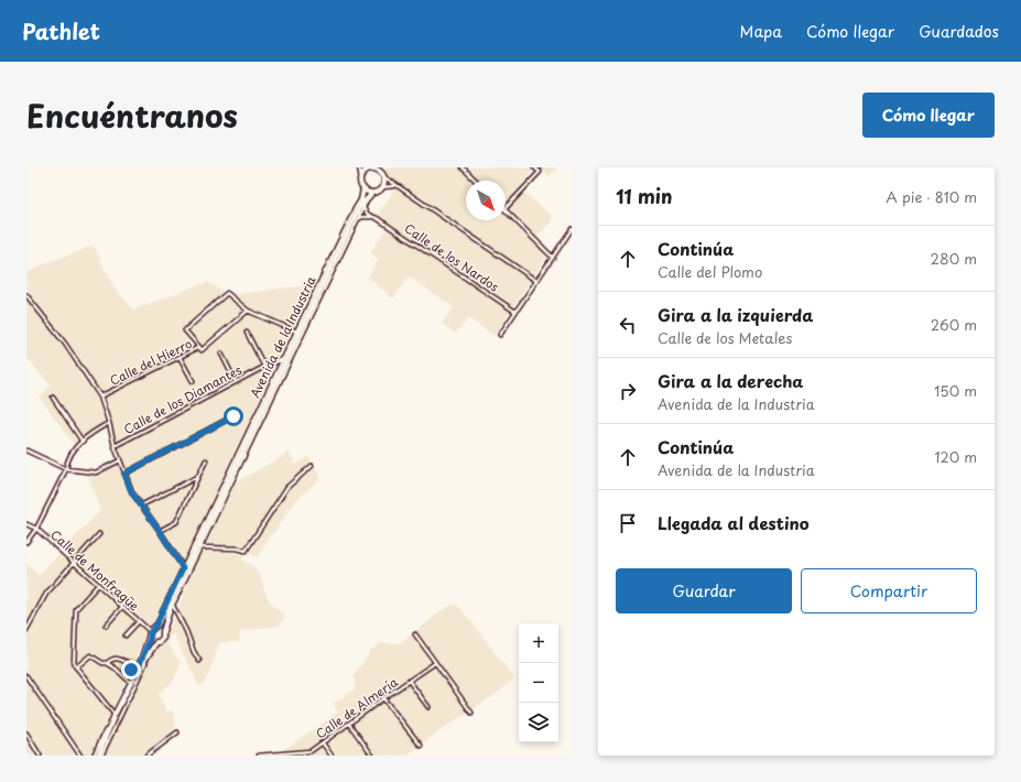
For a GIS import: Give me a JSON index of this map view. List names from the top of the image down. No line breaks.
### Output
{"streets":{"main road":["Avenida de la Industria"],"street":["Calle de los Nardos","Calle del Hierro","Calle de los Diamantes","Calle de Monfragüe","Calle de Almería"]},"crossings":[["Calle de los Nardos","Avenida de la Industria"],["Avenida de la Industria","Calle de los Diamantes"],["Avenida de la Industria","Calle de Monfragüe"]],"north":"bottom right","page":{"header":"Pathlet","nav":["Mapa","Cómo llegar","Guardados"],"title":"Encuéntranos","buttons":["Cómo llegar",["Guardar","Compartir"]],"heading":["11 min","A pie · 810 m"],"list":[["Continúa","Calle del Plomo","280 m"],["Gira a la izquierda","Calle de los Metales","260 m"],["Gira a la derecha","Avenida de la Industria","150 m"],["Continúa","Avenida de la Industria","120 m"],"Llegada al destino"],"map_buttons":["+","−"]}}
